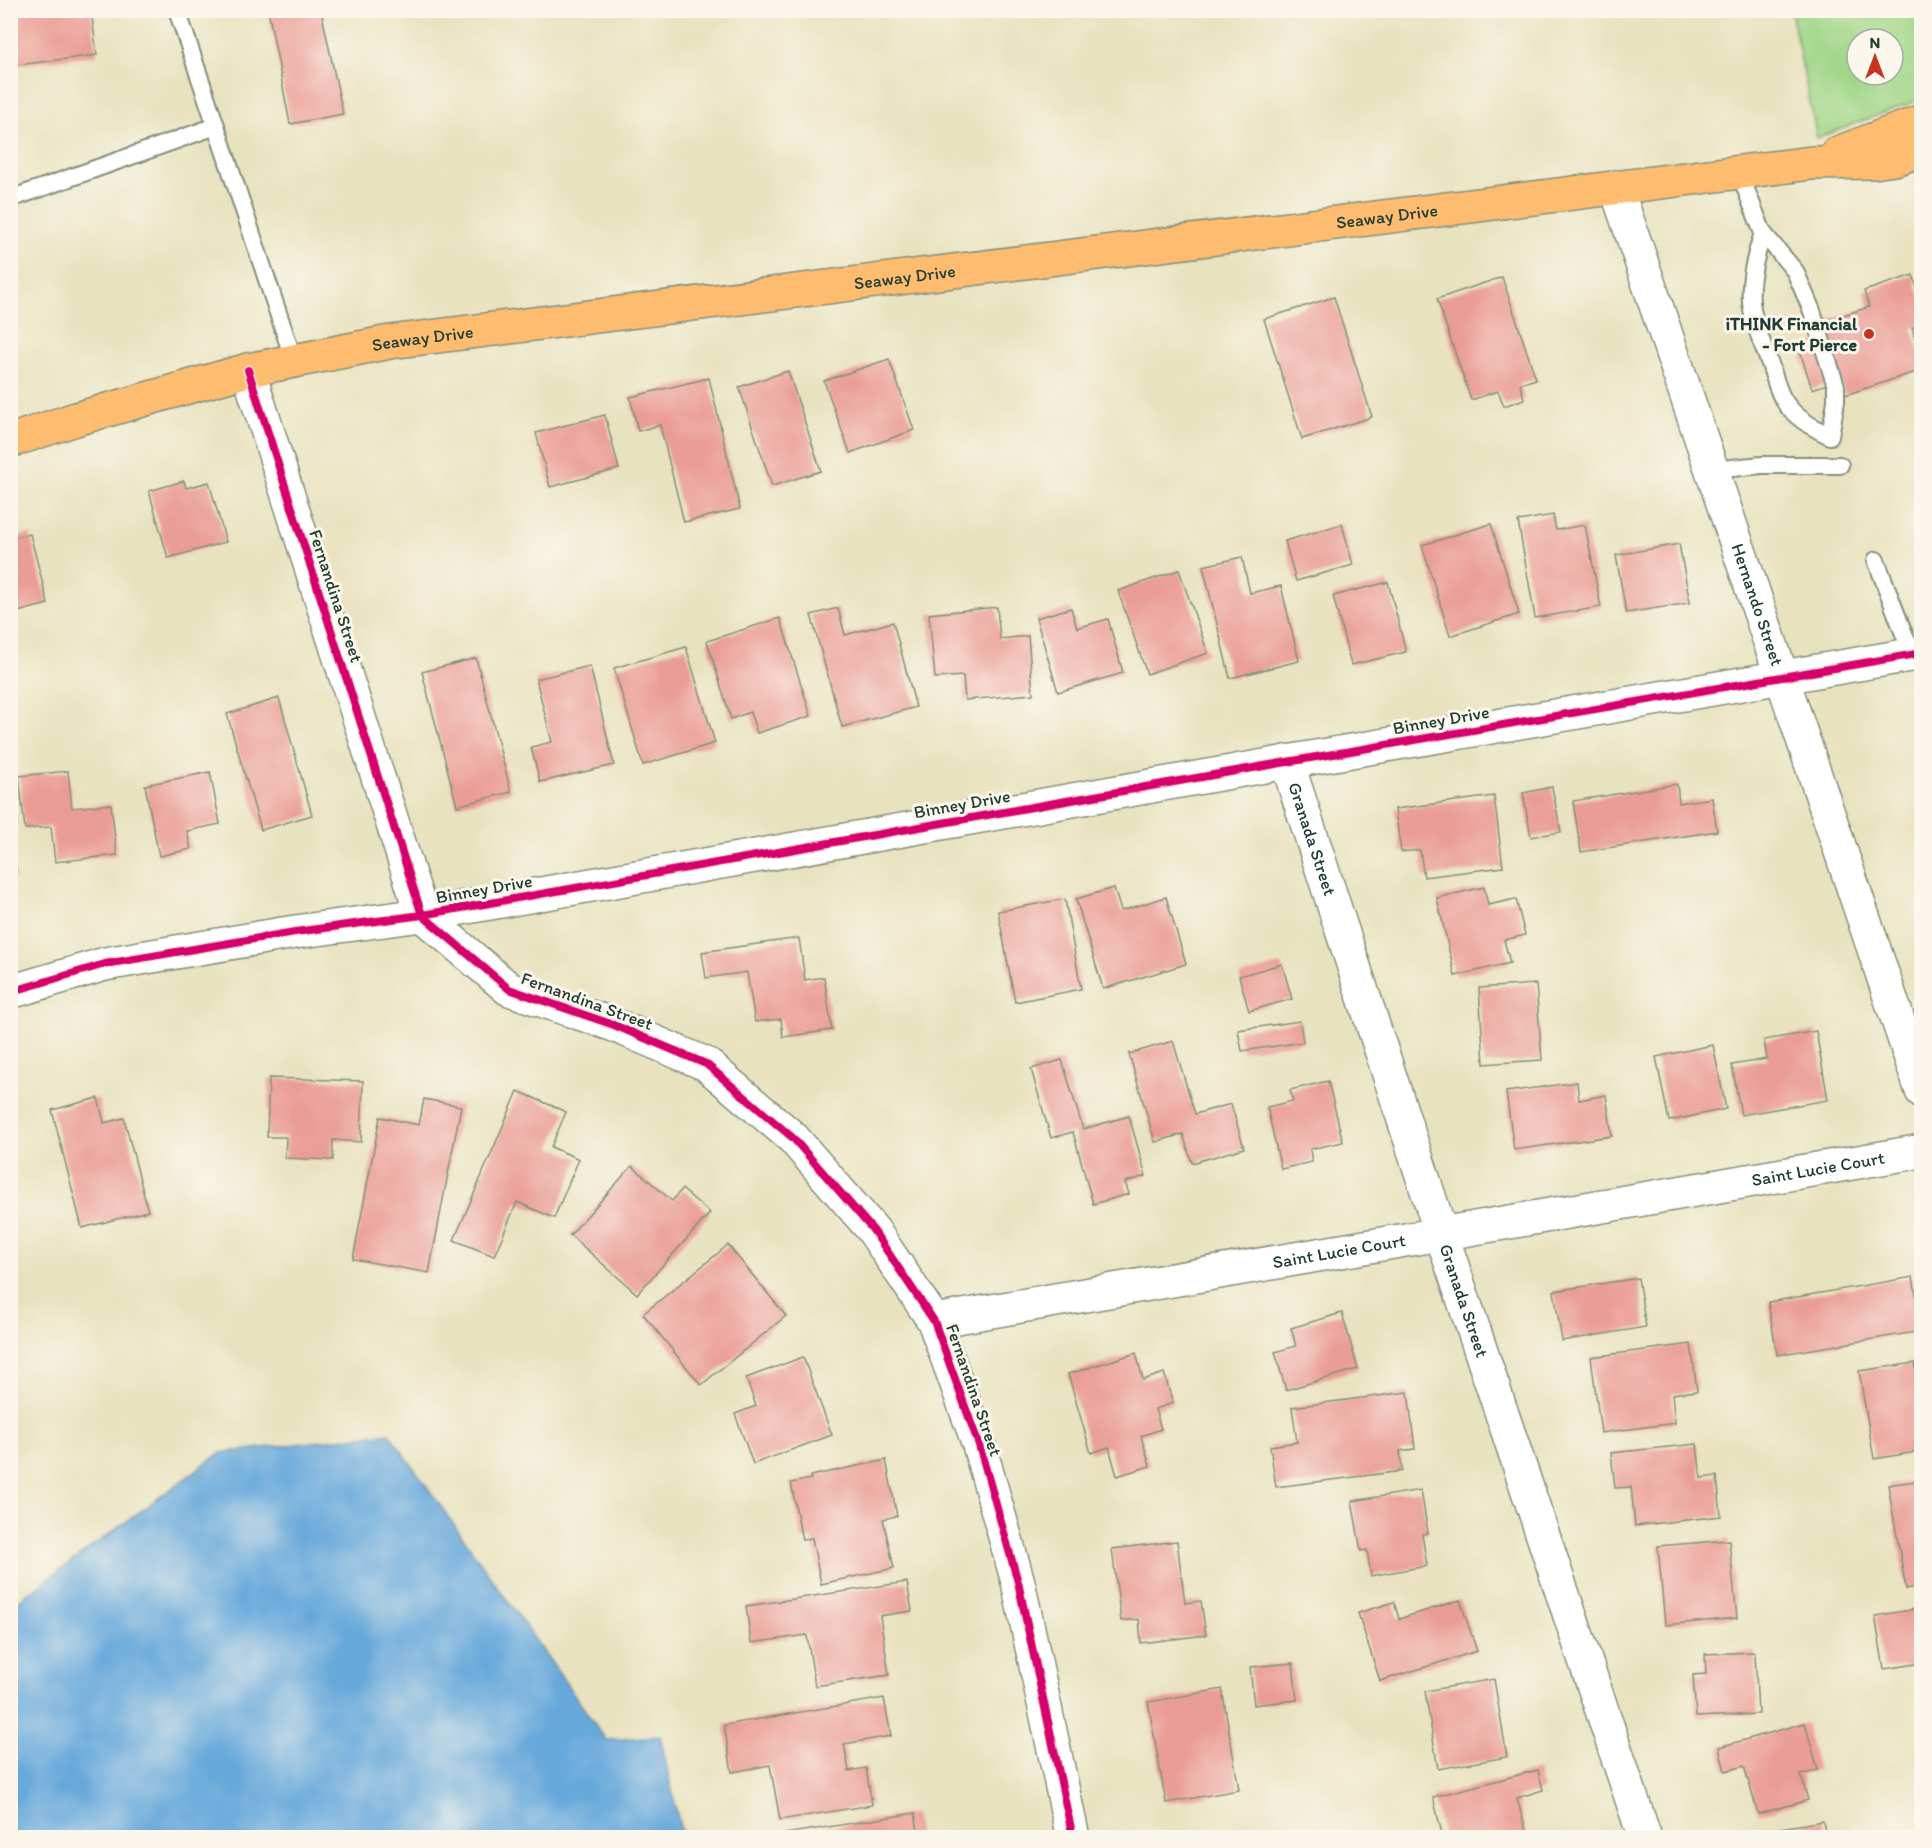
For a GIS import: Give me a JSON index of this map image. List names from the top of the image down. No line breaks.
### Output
{"streets":{"main road":["Seaway Drive"],"street":["Fernandina Street","Hernando Street","Binney Drive","Granada Street","Saint Lucie Court"]},"crossings":[["Seaway Drive","Fernandina Street"],["Seaway Drive","Hernando Street"],["Fernandina Street","Binney Drive"],["Fernandina Street","Saint Lucie Court"],["Hernando Street","Binney Drive"],["Binney Drive","Granada Street"],["Granada Street","Saint Lucie Court"]],"places":["iTHINK Financial - Fort Pierce"],"north":"top"}
